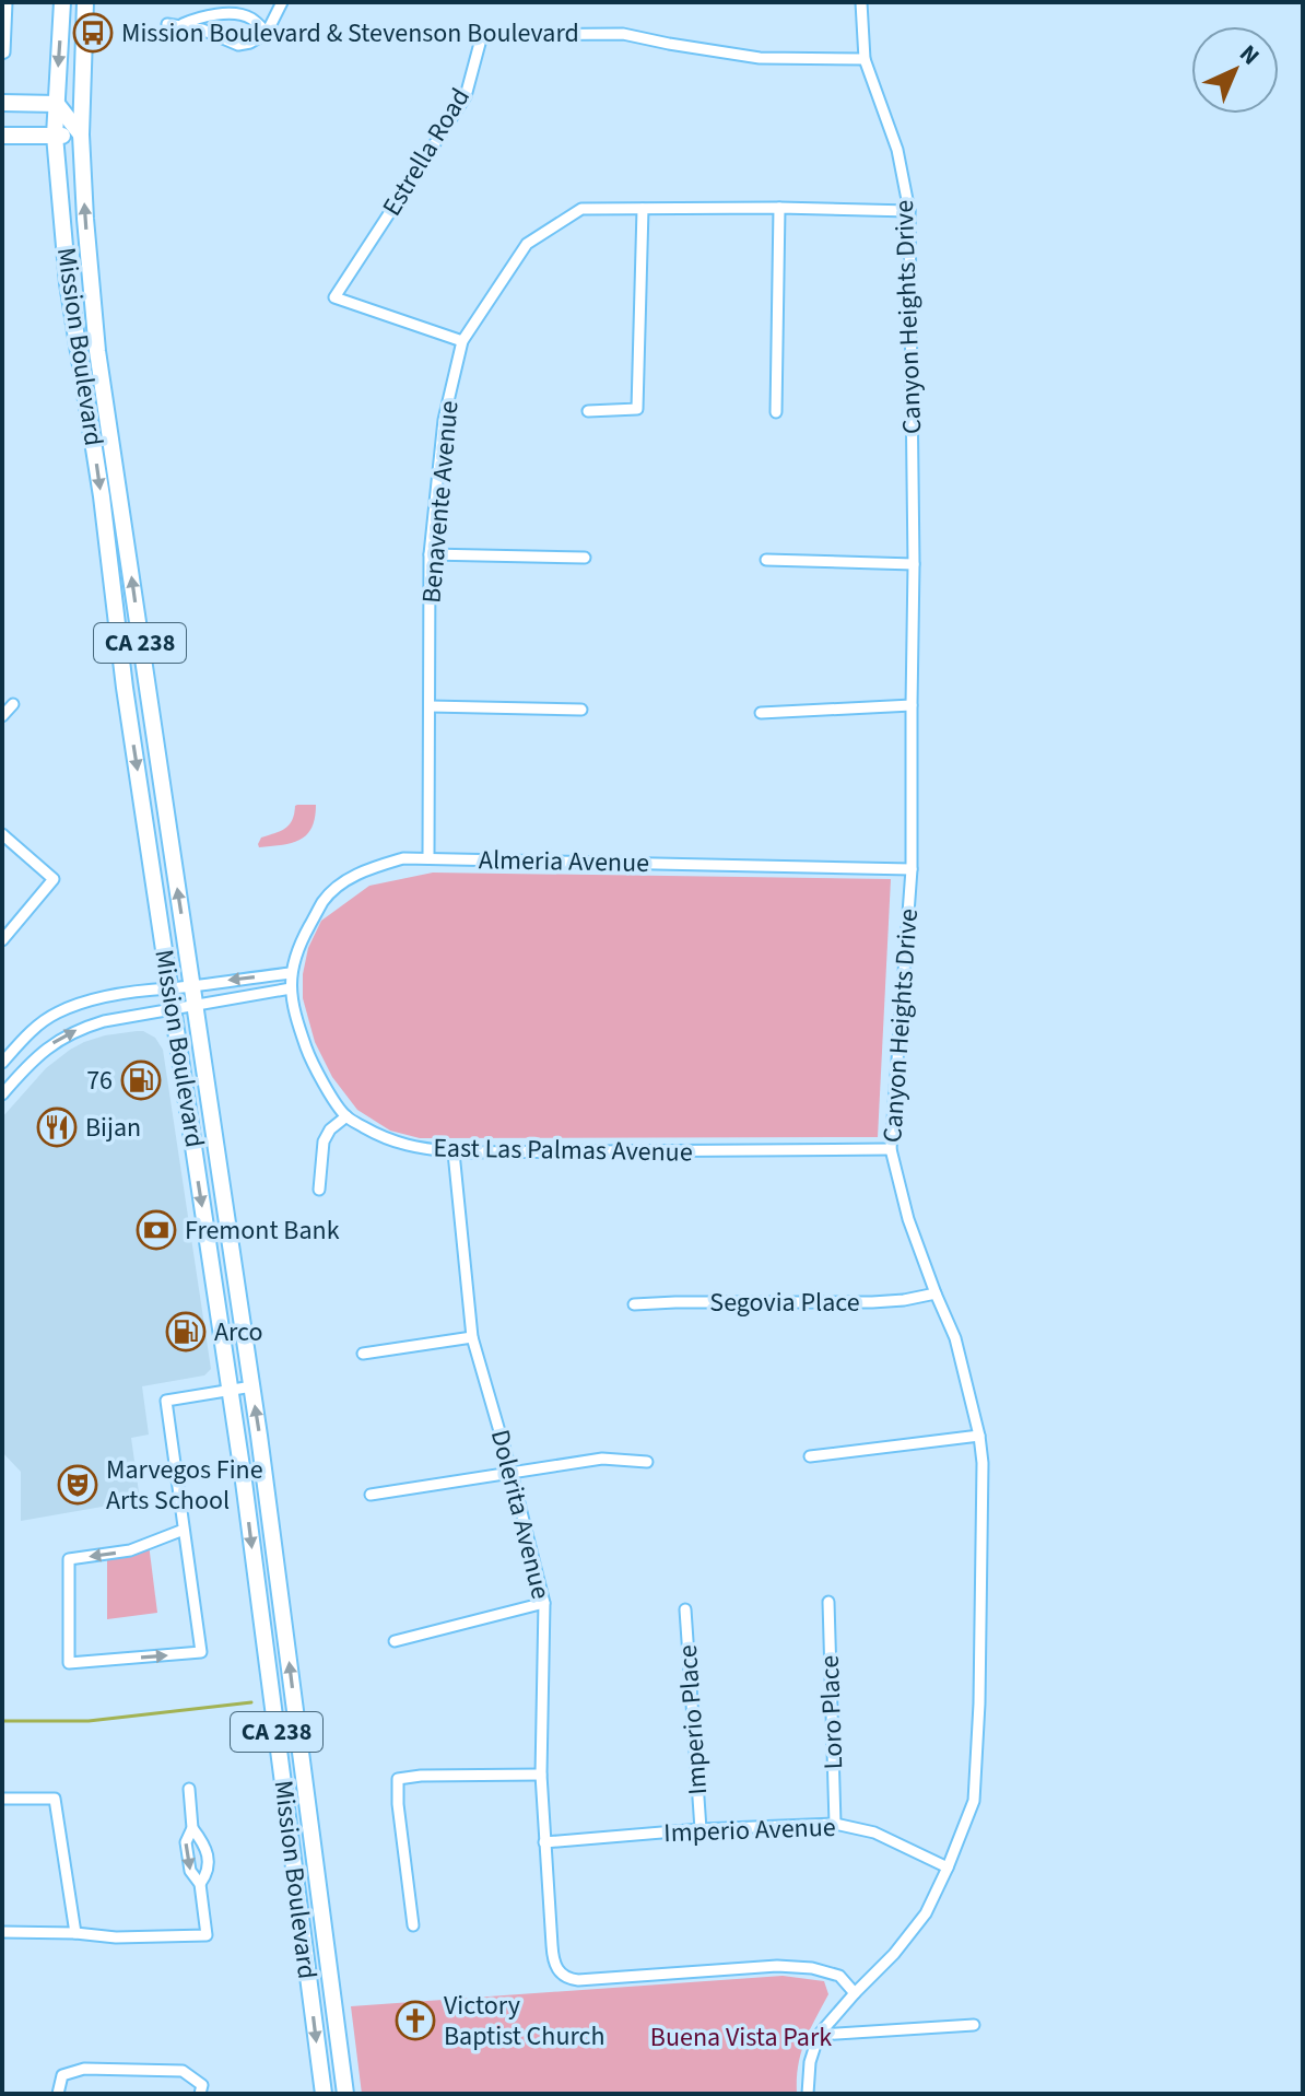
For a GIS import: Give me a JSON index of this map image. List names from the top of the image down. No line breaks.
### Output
{"streets":{"main road":["Mission Boulevard","CA 238"],"street":["Estrella Road","Canyon Heights Drive","Benavente Avenue","Almeria Avenue","East Las Palmas Avenue","Segovia Place","Dolerita Avenue","Loro Place","Imperio Place","Imperio Avenue"]},"crossings":[["Estrella Road","Canyon Heights Drive"],["Estrella Road","Benavente Avenue"],["Canyon Heights Drive","Benavente Avenue"],["Canyon Heights Drive","Almeria Avenue"],["Canyon Heights Drive","East Las Palmas Avenue"],["Canyon Heights Drive","Segovia Place"],["Canyon Heights Drive","Dolerita Avenue"],["Canyon Heights Drive","Imperio Avenue"],["Benavente Avenue","Almeria Avenue"],["Almeria Avenue","East Las Palmas Avenue"],["East Las Palmas Avenue","Dolerita Avenue"],["Dolerita Avenue","Imperio Avenue"],["Loro Place","Imperio Avenue"],["Imperio Place","Imperio Avenue"]],"parks":["Buena Vista Park"],"places":{"bus stop":["Mission Boulevard & Stevenson Boulevard"],"fuel station":["76","Arco"],"restaurant":["Bijan"],"bank":["Fremont Bank"],"theatre":["Marvegos Fine Arts School"],"church":["Victory Baptist Church"]},"north":"top right"}
